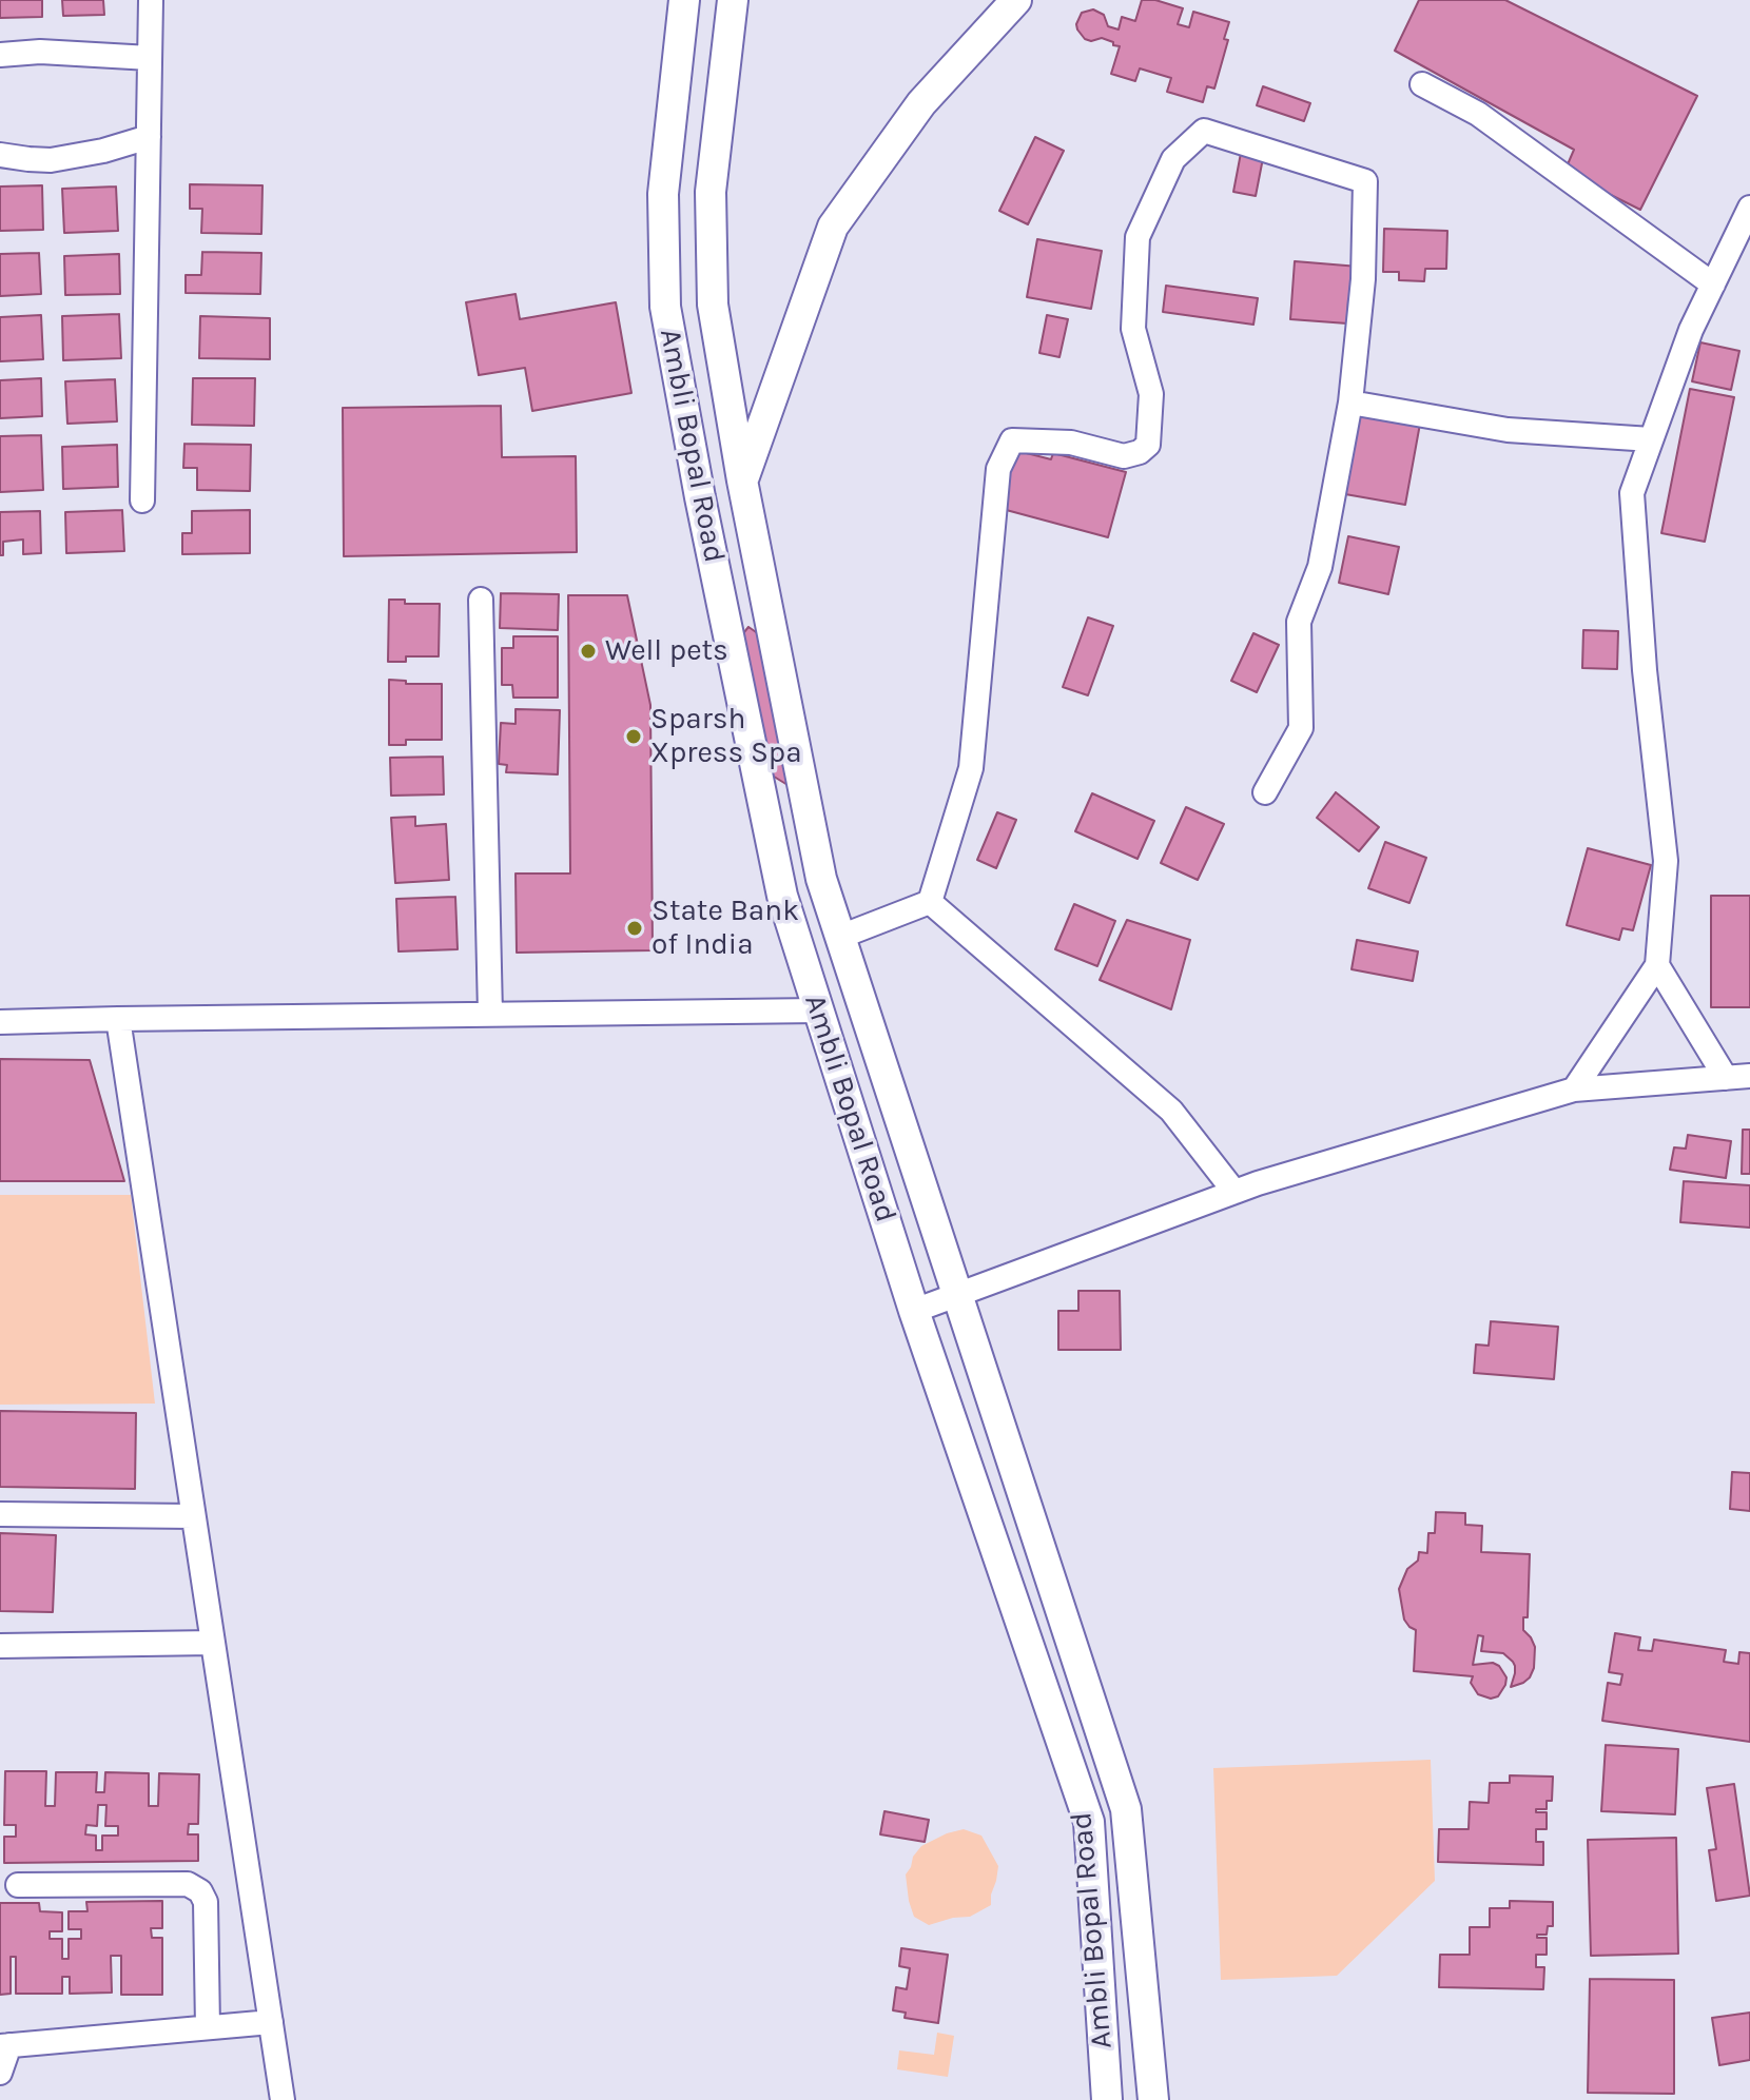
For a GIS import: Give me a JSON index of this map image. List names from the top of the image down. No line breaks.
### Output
{"streets":{"street":["Ambli Bopal Road"]},"places":["Well pets","Sparsh Xpress Spa","State Bank of India"]}
